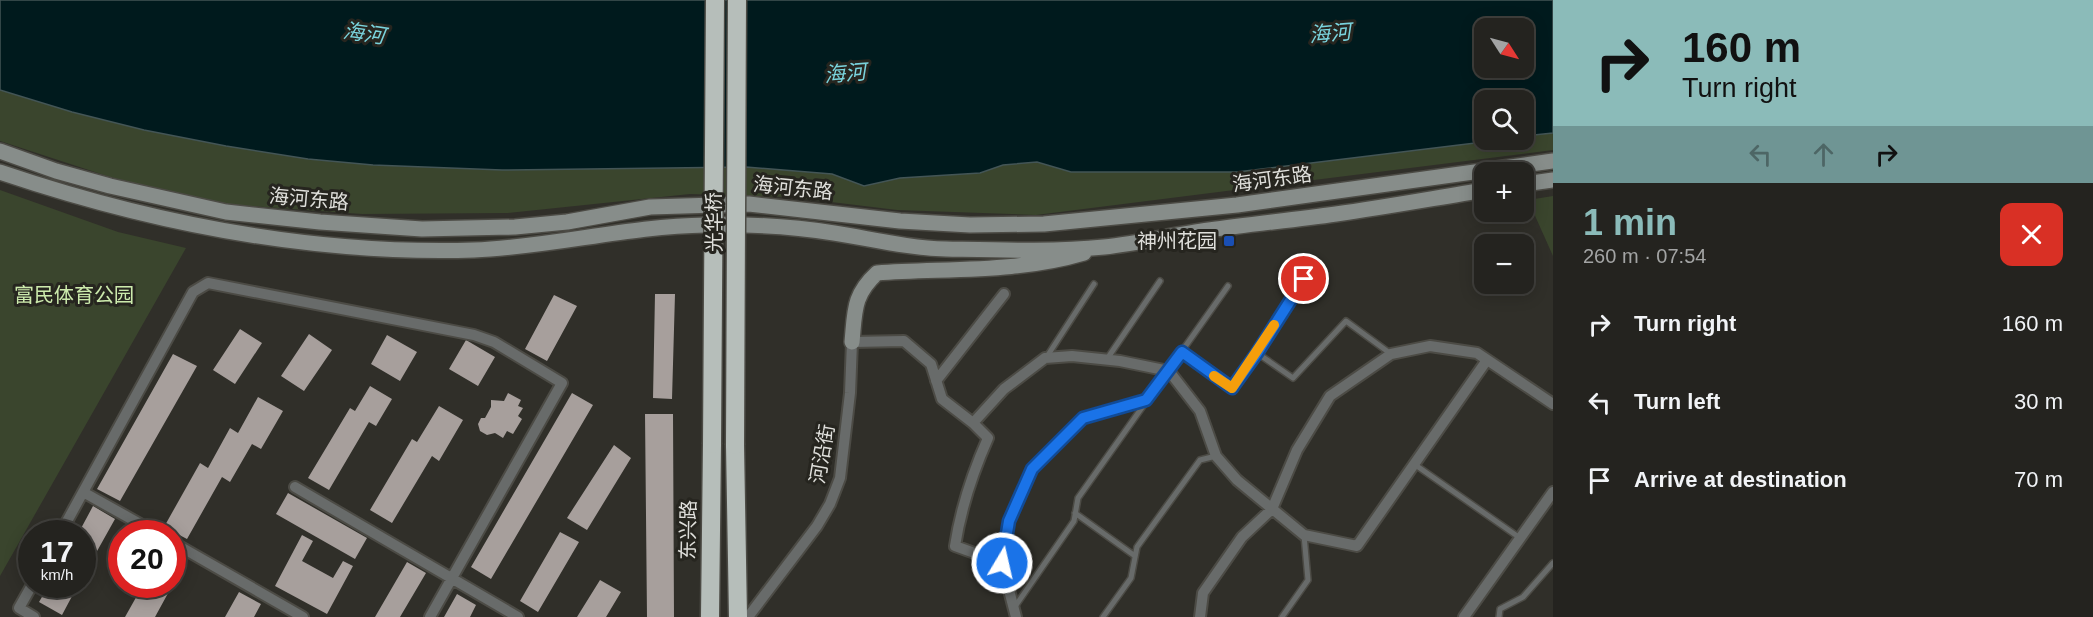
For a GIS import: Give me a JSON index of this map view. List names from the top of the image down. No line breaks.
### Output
{"streets":{"highway":["光华桥","东兴路"],"main road":["海河东路"],"street":["河沿街"]},"crossings":[["光华桥","东兴路"]],"water":["海河"],"parks":["富民体育公园"],"places":{"transit":["神州花园"]},"north":"bottom right","page":{"turn":["160 m","Turn right"],"map_buttons":["+","−"],"heading":["1 min","260 m · 07:54"],"list":[{"name":"Turn right","value":"160 m"},{"name":"Turn left","value":"30 m"},{"name":"Arrive at destination","value":"70 m"}],"speed":"17 km/h","limit":"20"}}
